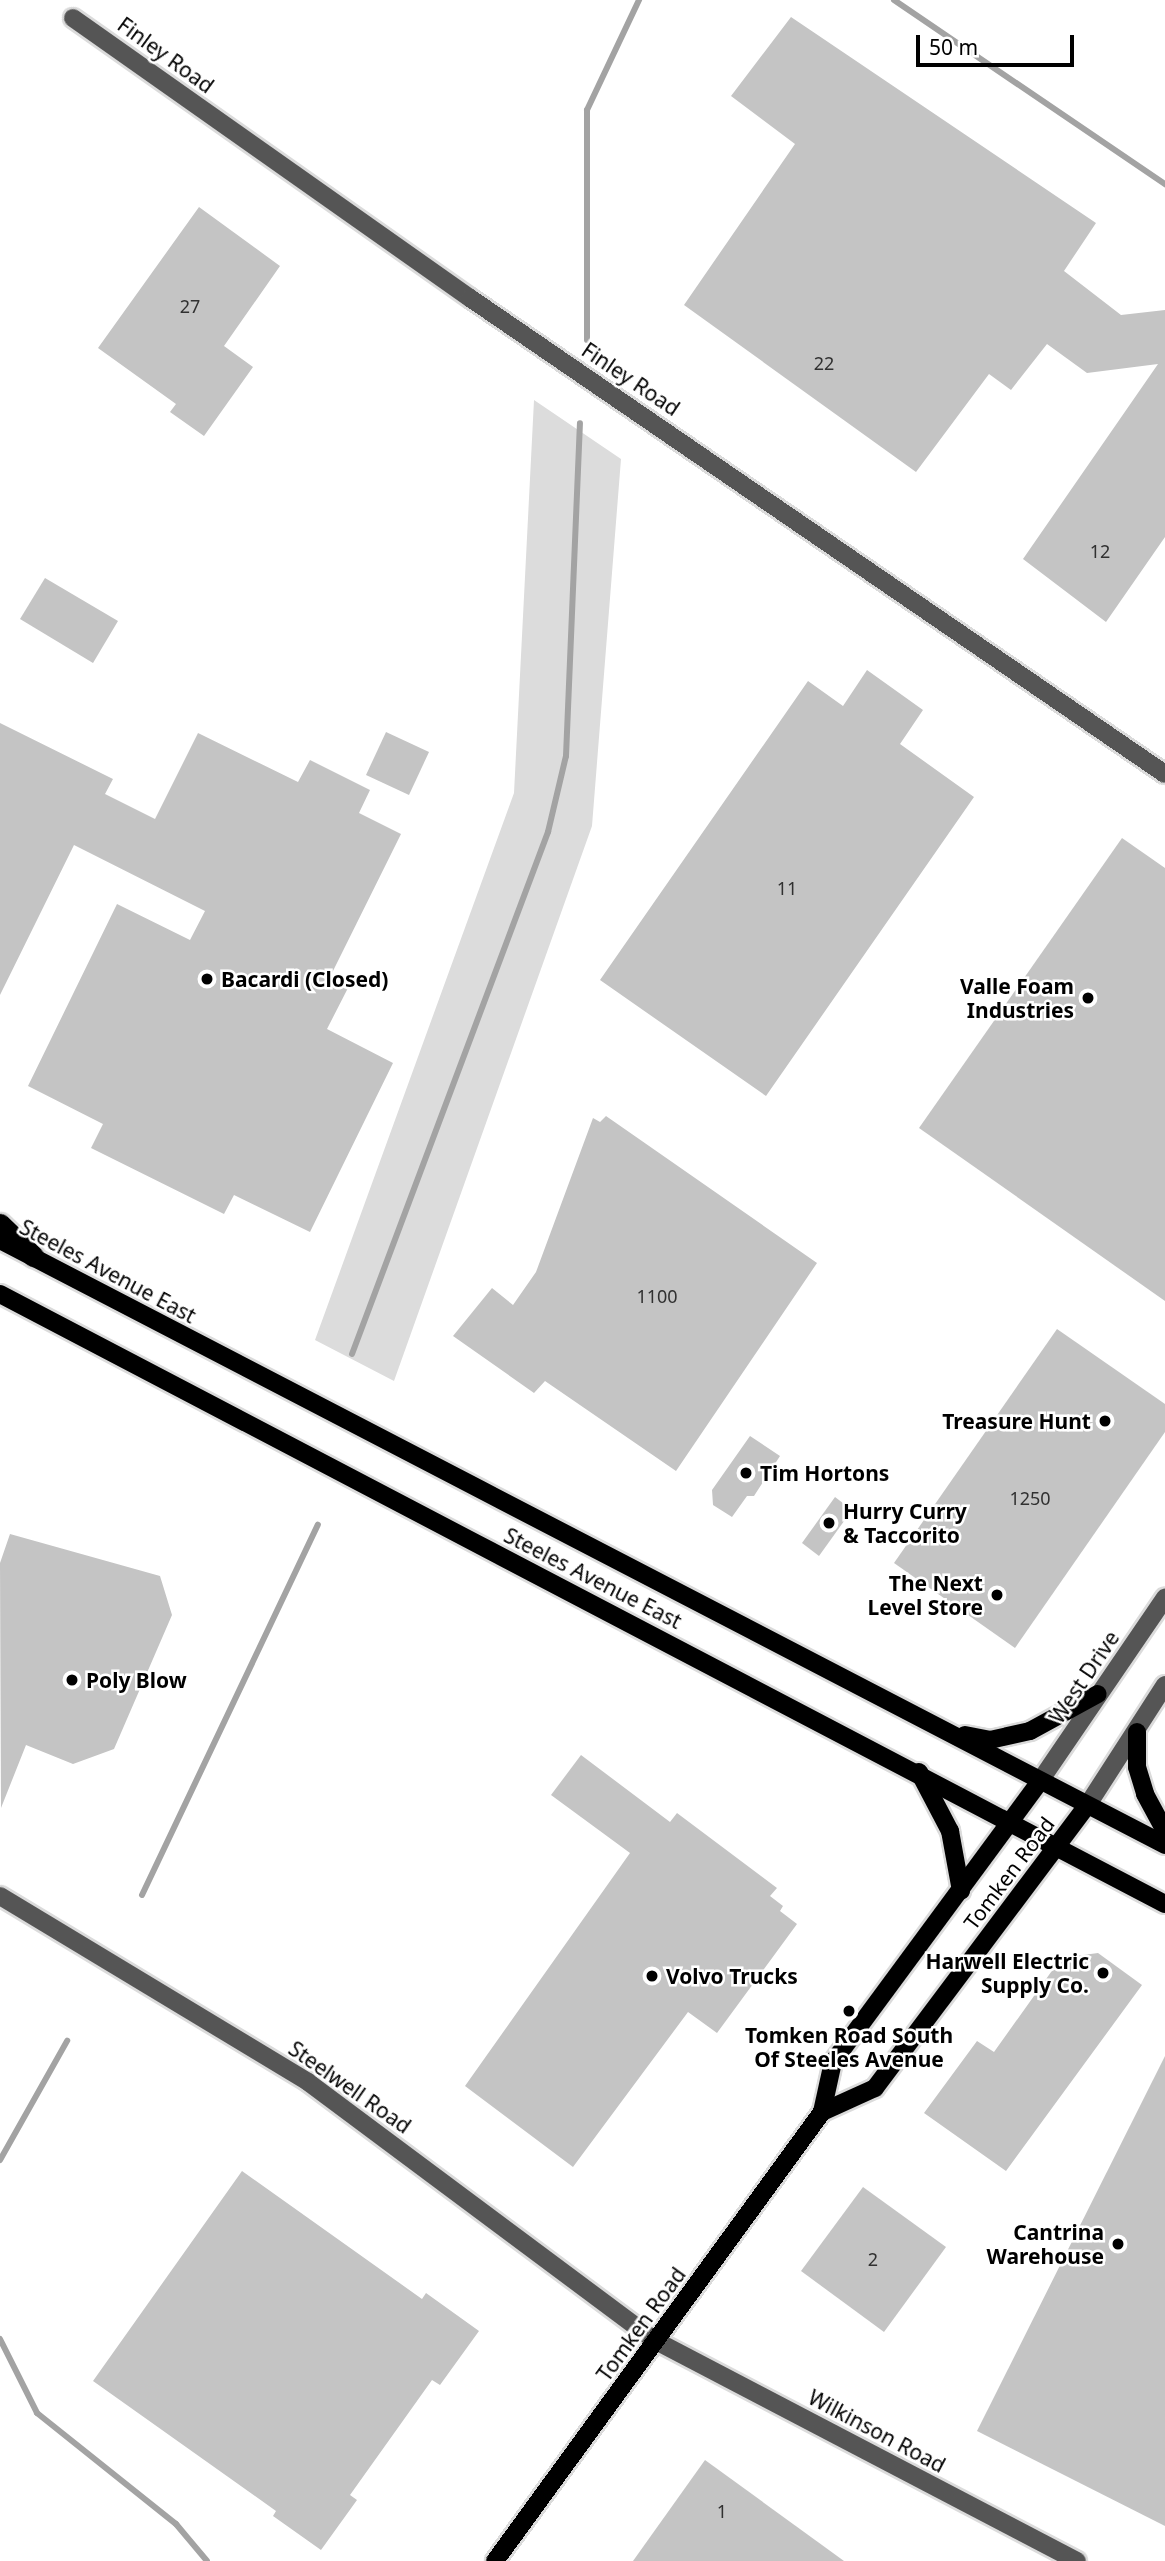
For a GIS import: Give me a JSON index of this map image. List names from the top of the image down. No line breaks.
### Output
{"streets":{"main road":["Steeles Avenue East","Tomken Road"],"street":["Finley Road","West Drive","Steelwell Road","Wilkinson Road"]},"crossings":[["Steeles Avenue East","West Drive"],["Steeles Avenue East","Tomken Road"],["West Drive","Tomken Road"],["Tomken Road","Steelwell Road"],["Tomken Road","Wilkinson Road"],["Steelwell Road","Wilkinson Road"]],"places":["Bacardi (Closed)","Valle Foam Industries","Treasure Hunt","Tim Hortons","Hurry Curry & Taccorito","The Next Level Store","Poly Blow","Harwell Electric Supply Co.","Volvo Trucks","Tomken Road South Of Steeles Avenue","Cantrina Warehouse"],"house_numbers":["27","22","12","11","1100","1250","2","1"],"scale_bar":"50 m"}
